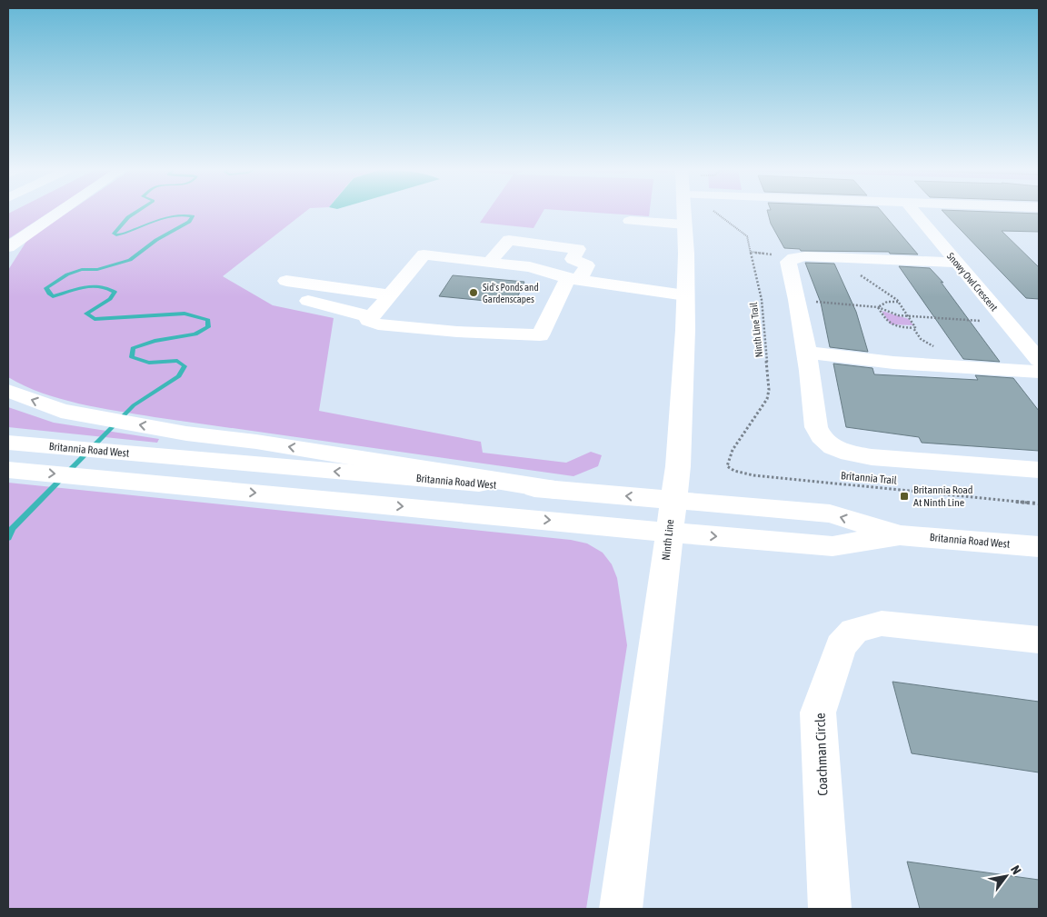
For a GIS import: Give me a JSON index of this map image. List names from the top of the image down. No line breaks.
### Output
{"streets":{"main road":["Snowy Owl Crescent","Britannia Road West","Ninth Line","Coachman Circle"],"path":["Ninth Line Trail","Britannia Trail"]},"crossings":[["Ninth Line Trail","Britannia Trail"],["Britannia Road West","Ninth Line"]],"places":{"other":["Sid's Ponds and Gardenscapes"],"transit":["Britannia Road At Ninth Line"]},"north":"top right"}
